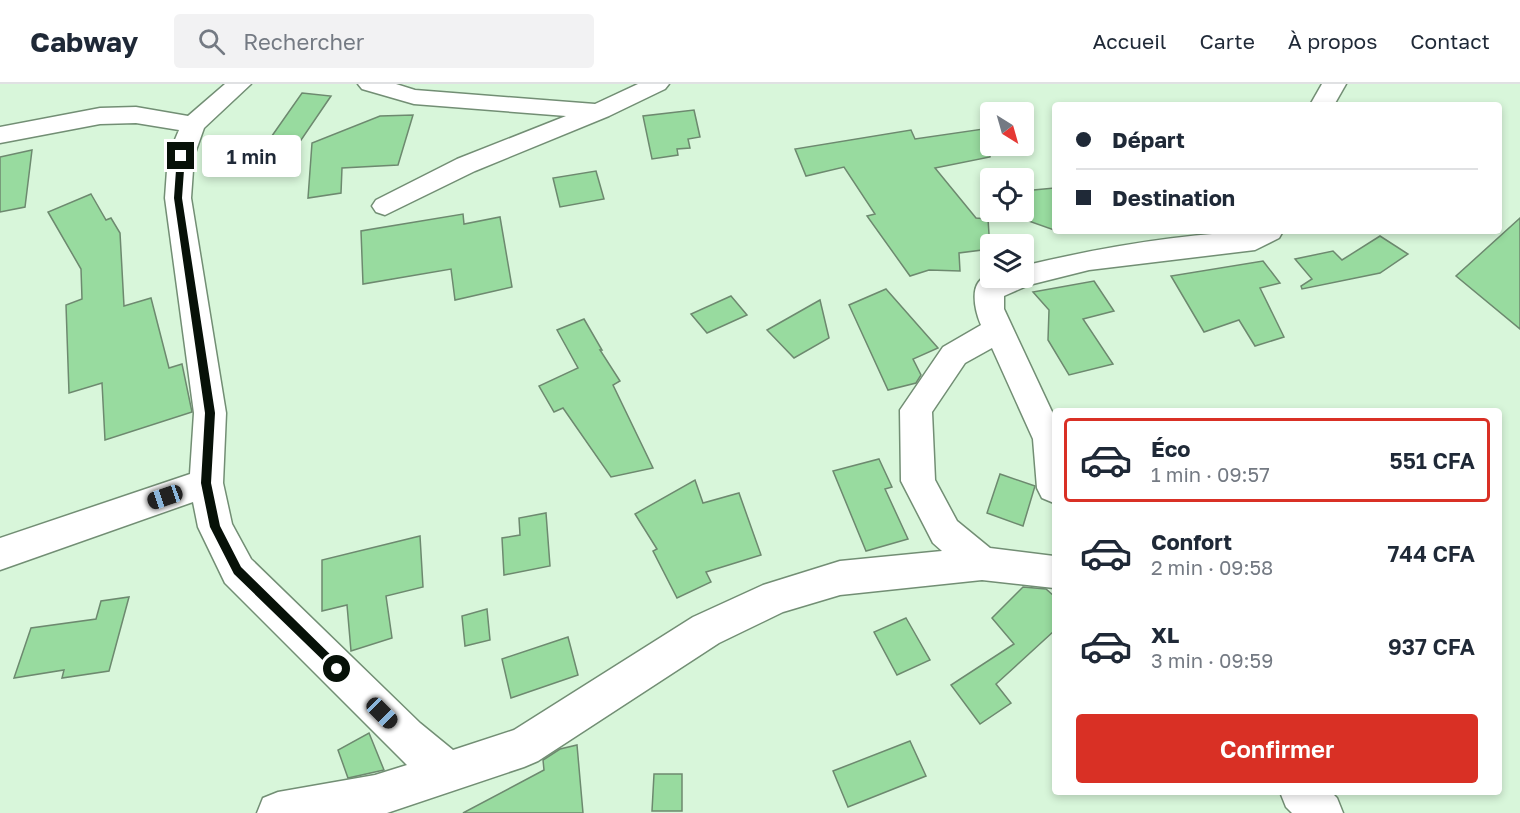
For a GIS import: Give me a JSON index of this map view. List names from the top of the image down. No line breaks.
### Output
{"north":"bottom right","page":{"header":"Cabway","search":"Rechercher","nav":["Accueil","Carte","À propos","Contact"],"banner":["Départ","Destination"],"bubble":"1 min","list":[{"name":"Éco","note":"1 min · 09:57","value":"551 CFA"},{"name":"Confort","note":"2 min · 09:58","value":"744 CFA"},{"name":"XL","note":"3 min · 09:59","value":"937 CFA"}],"buttons":"Confirmer"}}
